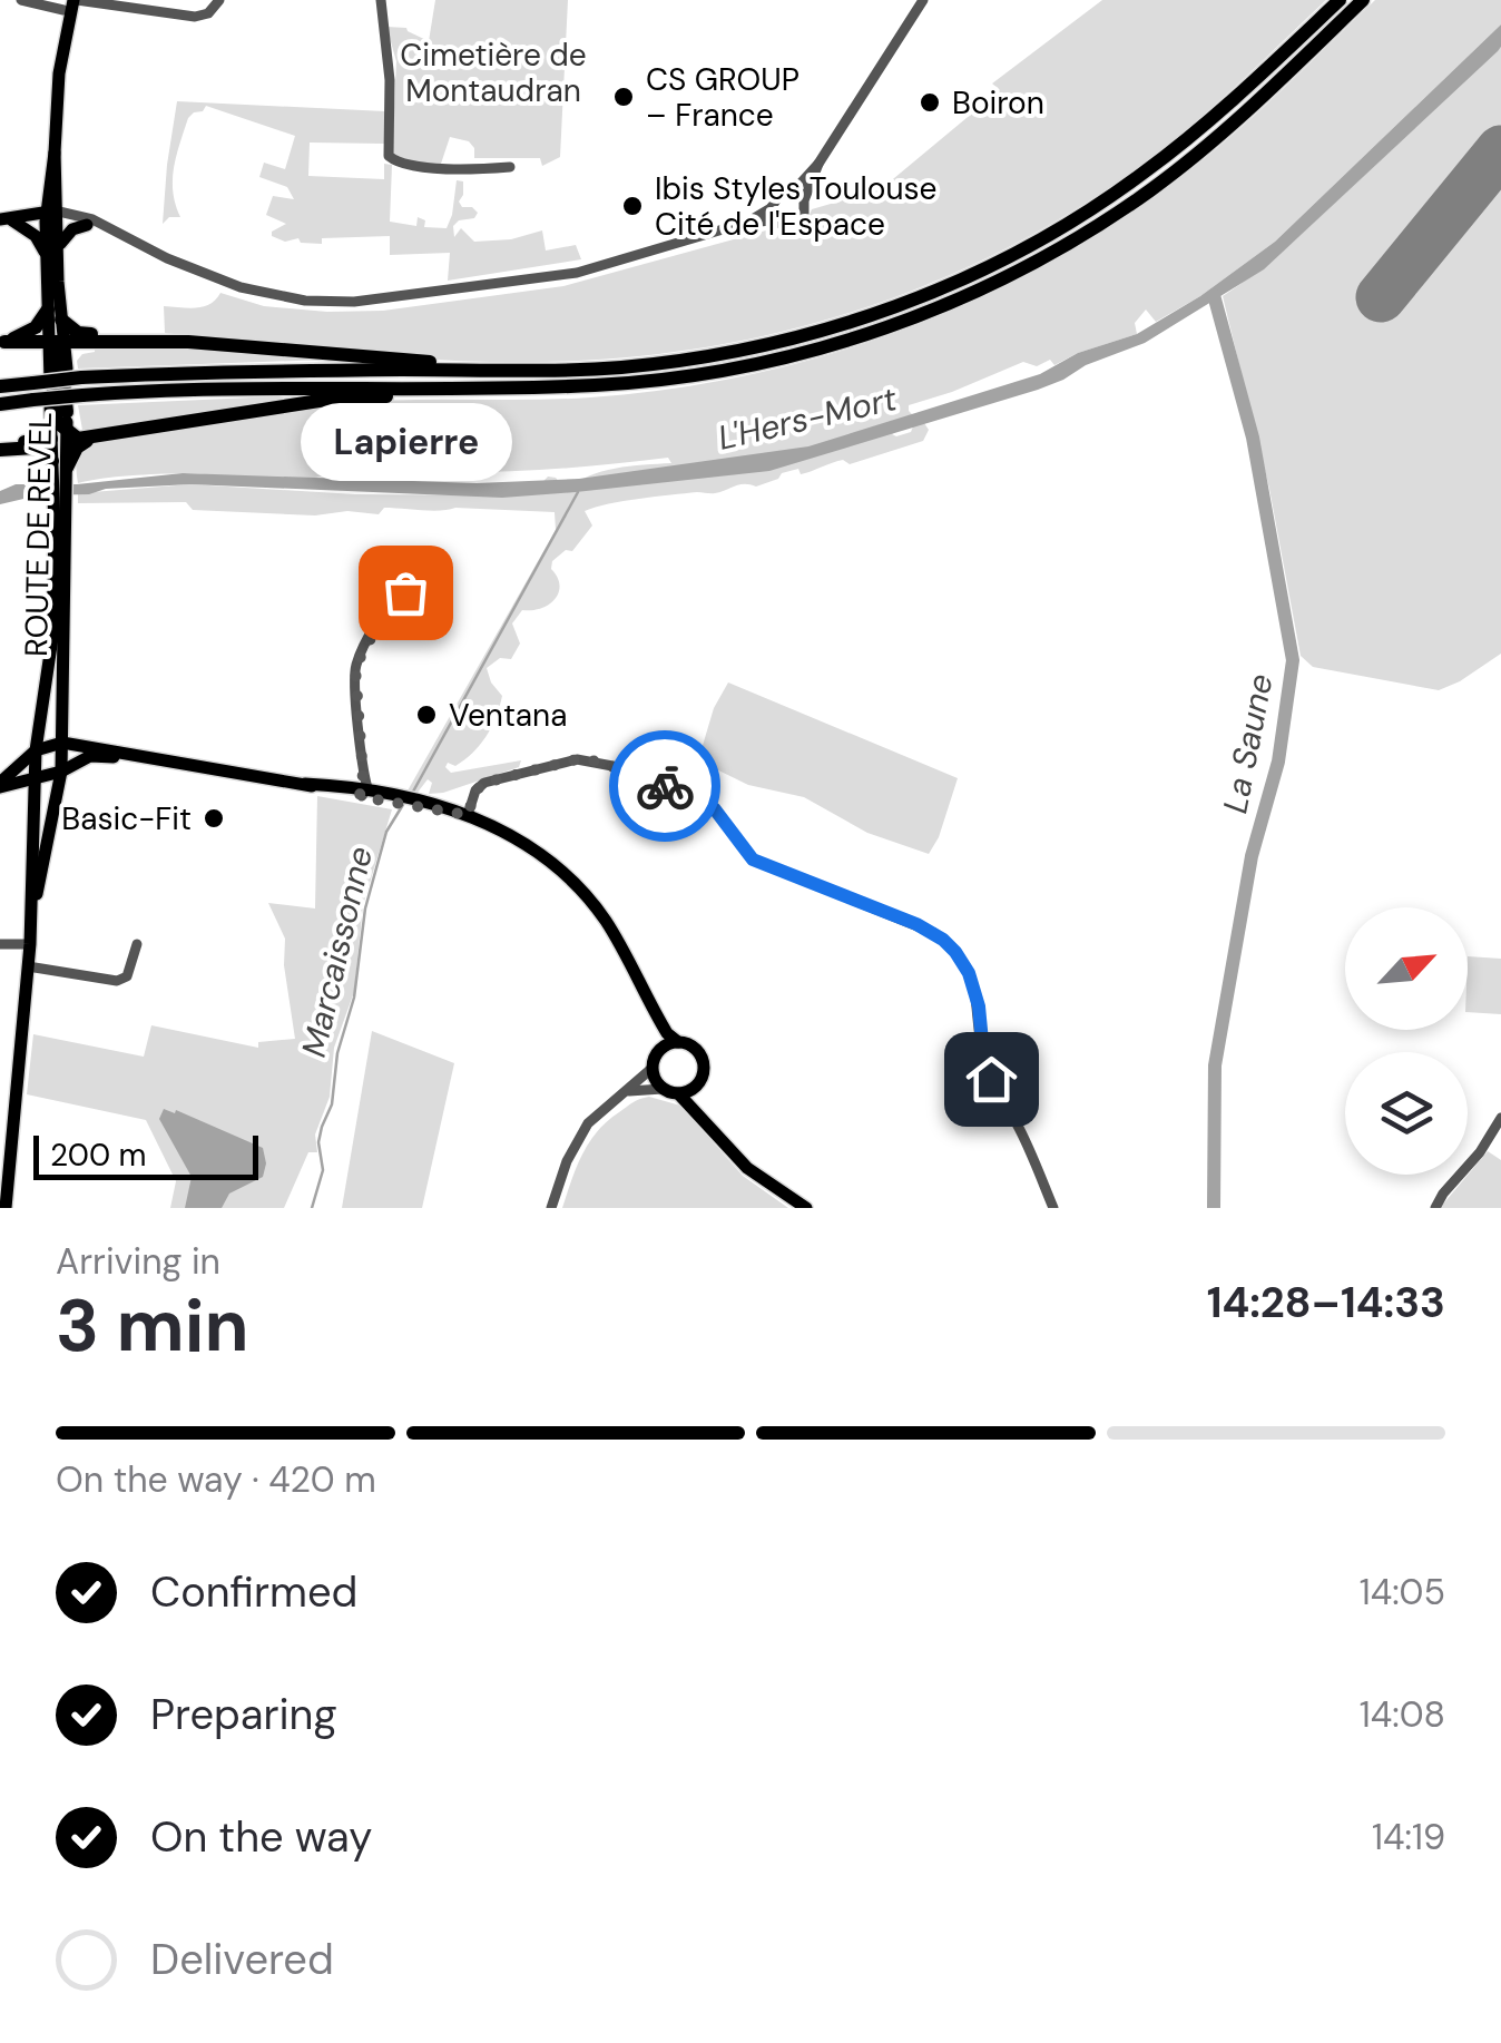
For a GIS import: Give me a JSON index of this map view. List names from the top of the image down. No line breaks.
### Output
{"streets":{"main road":["ROUTE DE REVEL"]},"water":["L'Hers-Mort","La Saune","Marcaissonne"],"parks":["Cimetière de Montaudran"],"places":["CS GROUP – France","Boiron","Ibis Styles Toulouse Cité de l'Espace","Lapierre","Ventana","Basic-Fit"],"scale_bar":"200 m","north":"top right","page":{"bubble":"Lapierre","scale":"200 m","heading":["3 min","Arriving in","14:28–14:33"],"bar":"On the way · 420 m","list":[["Confirmed","14:05"],["Preparing","14:08"],["On the way","14:19"],"Delivered"]}}
